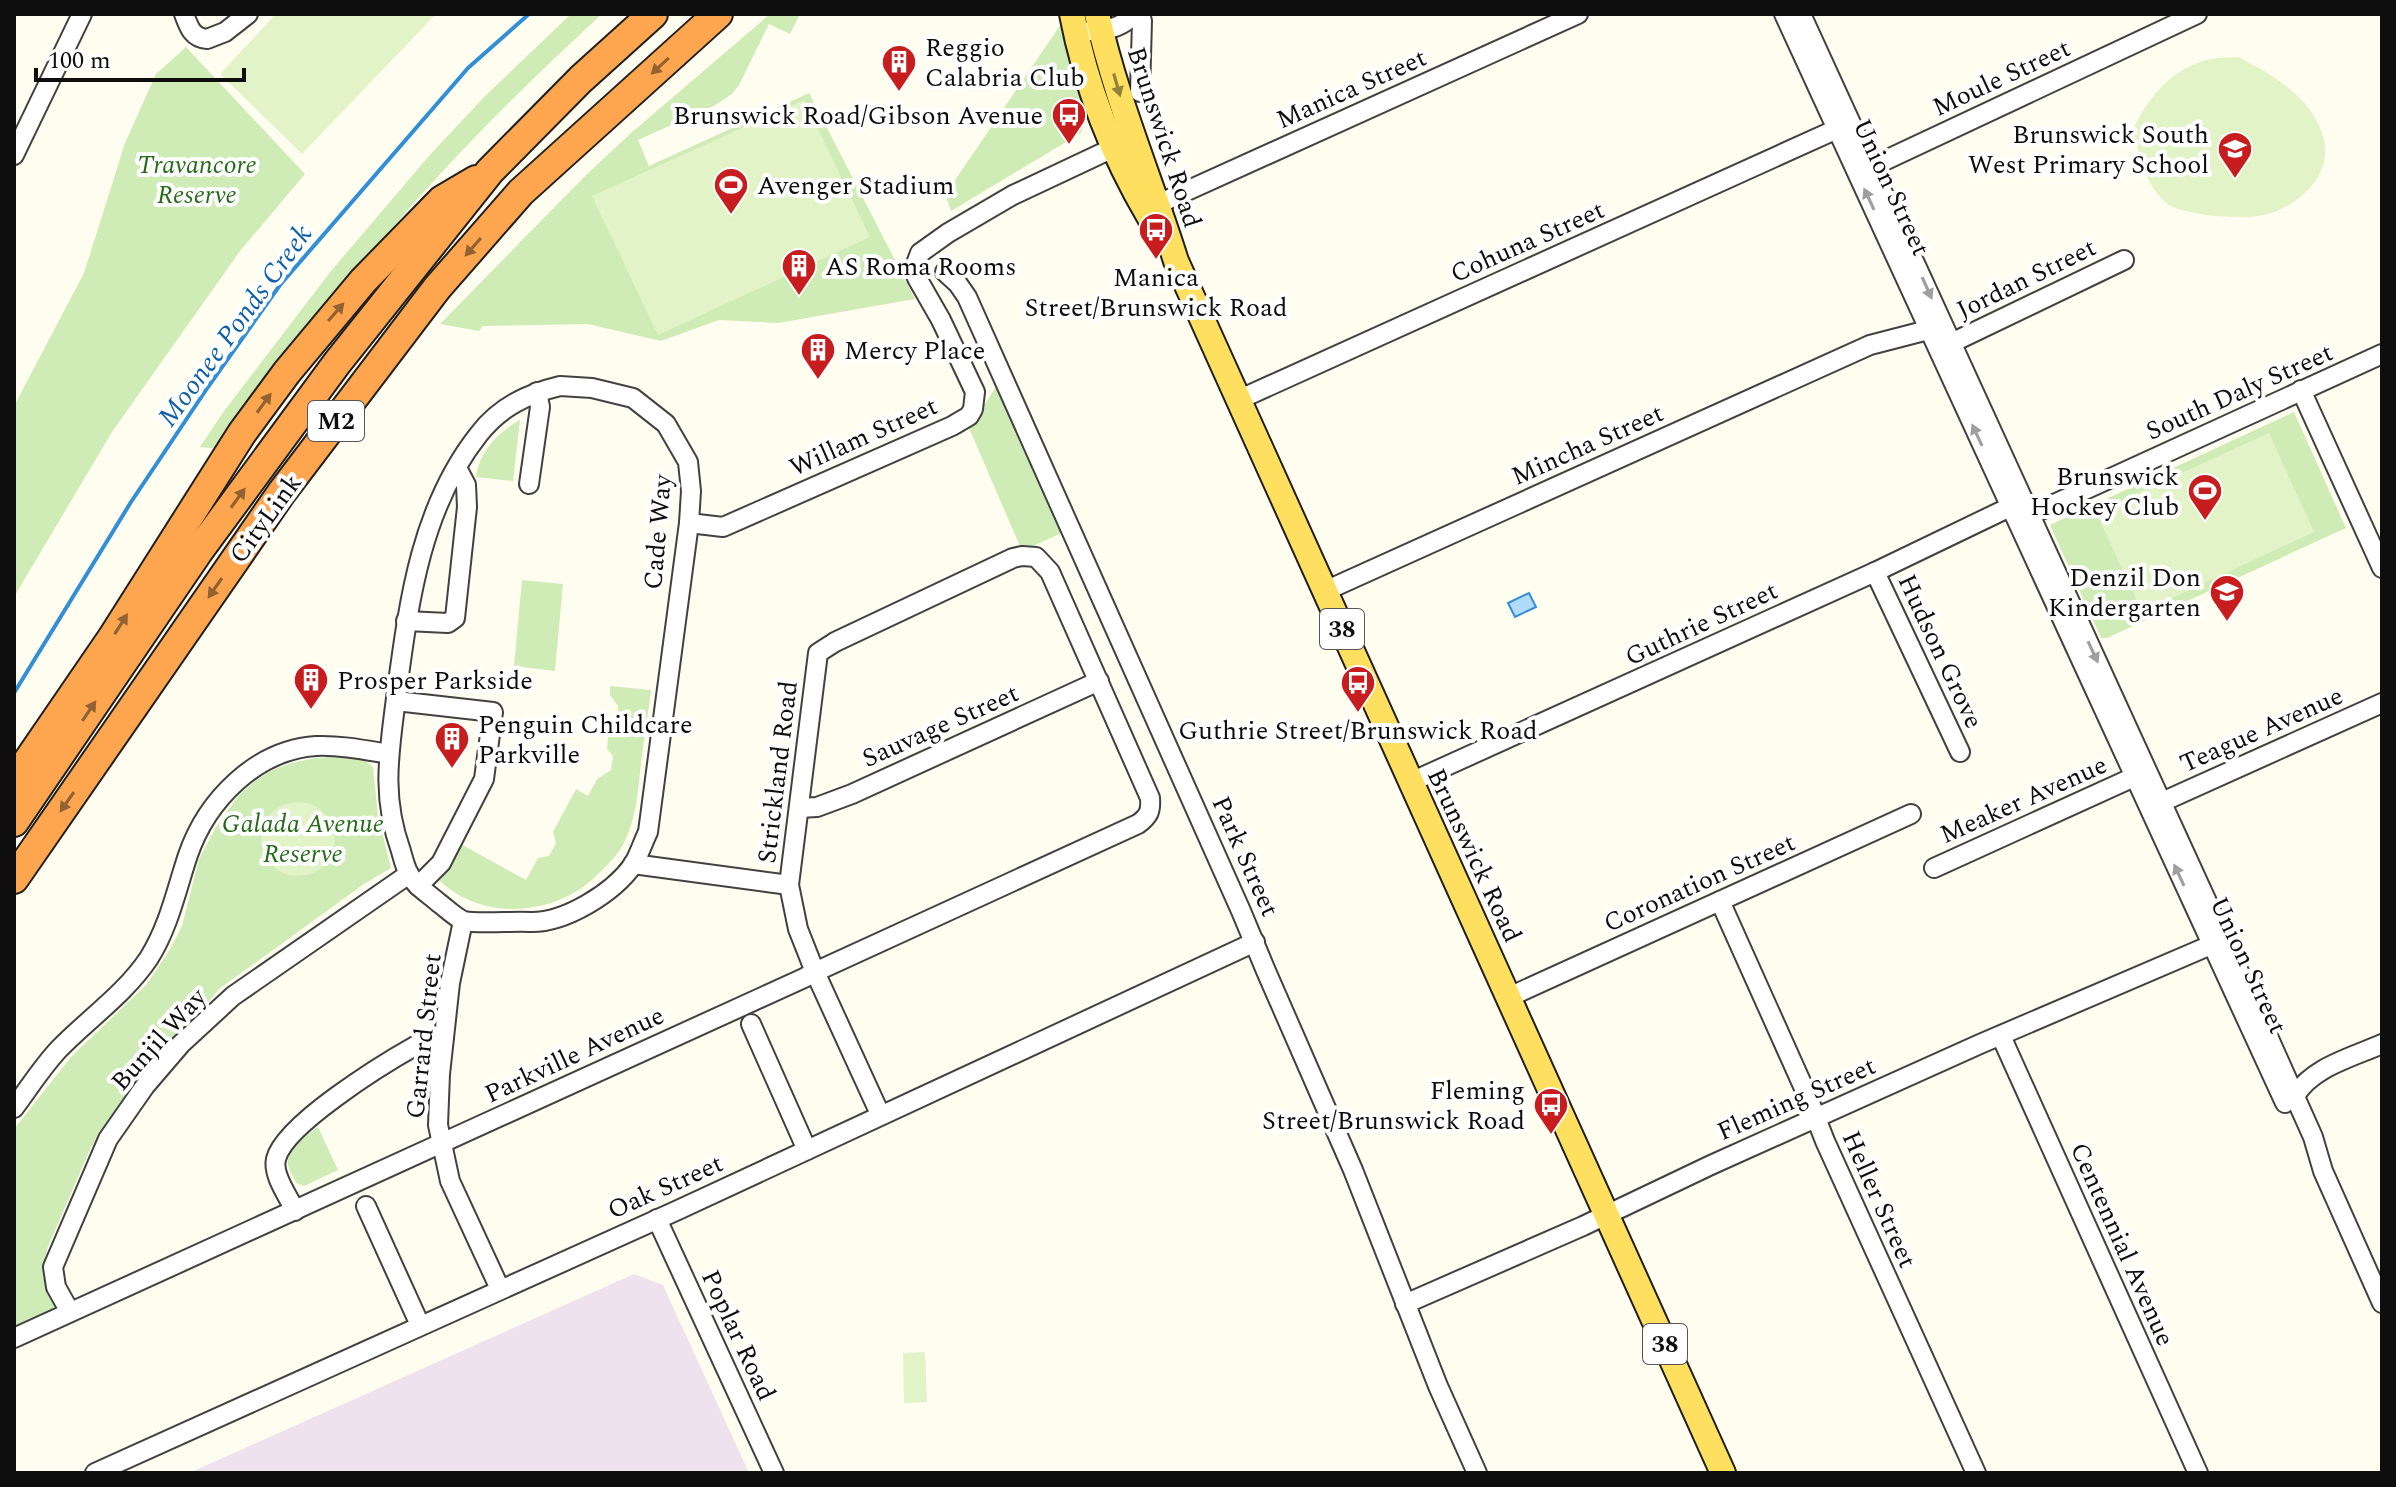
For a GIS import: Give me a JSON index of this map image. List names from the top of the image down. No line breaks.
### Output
{"streets":{"highway":["M2","CityLink"],"main road":["Brunswick Road","38"],"street":["Moule Street","Manica Street","Union Street","Cohuna Street","Jordan Street","South Daly Street","Willam Street","Mincha Street","Cade Way","Guthrie Street","Hudson Grove","Sauvage Street","Teague Avenue","Strickland Road","Meaker Avenue","Park Street","Coronation Street","Garrard Street","Bunjil Way","Parkville Avenue","Fleming Street","Oak Street","Heller Street","Centennial Avenue","Poplar Road"]},"crossings":[["Moule Street","Union Street"],["Manica Street","Brunswick Road"],["Brunswick Road","Cohuna Street"],["Brunswick Road","Willam Street"],["Brunswick Road","Mincha Street"],["Brunswick Road","Guthrie Street"],["Brunswick Road","Coronation Street"],["Brunswick Road","Fleming Street"],["Union Street","Cohuna Street"],["Union Street","Jordan Street"],["Union Street","South Daly Street"],["Union Street","Mincha Street"],["Union Street","Guthrie Street"],["Union Street","Teague Avenue"],["Union Street","Meaker Avenue"],["Union Street","Fleming Street"],["Willam Street","Cade Way"],["Cade Way","Garrard Street"],["Cade Way","Bunjil Way"],["Guthrie Street","Hudson Grove"],["Sauvage Street","Strickland Road"],["Sauvage Street","Parkville Avenue"],["Strickland Road","Parkville Avenue"],["Strickland Road","Oak Street"],["Park Street","Fleming Street"],["Park Street","Oak Street"],["Coronation Street","Heller Street"],["Garrard Street","Parkville Avenue"],["Garrard Street","Oak Street"],["Bunjil Way","Parkville Avenue"],["Fleming Street","Heller Street"],["Fleming Street","Centennial Avenue"],["Oak Street","Poplar Road"]],"water":["Moonee Ponds Creek"],"parks":["Travancore Reserve","Galada Avenue Reserve"],"places":{"building":["Reggio Calabria Club","AS Roma Rooms","Mercy Place","Prosper Parkside","Penguin Childcare Parkville"],"bus stop":["Brunswick Road/Gibson Avenue","Manica Street/Brunswick Road","Guthrie Street/Brunswick Road","Fleming Street/Brunswick Road"],"school or university":["Brunswick South West Primary School","Denzil Don Kindergarten"],"sports":["Avenger Stadium","Brunswick Hockey Club"]},"scale_bar":"100 m"}
